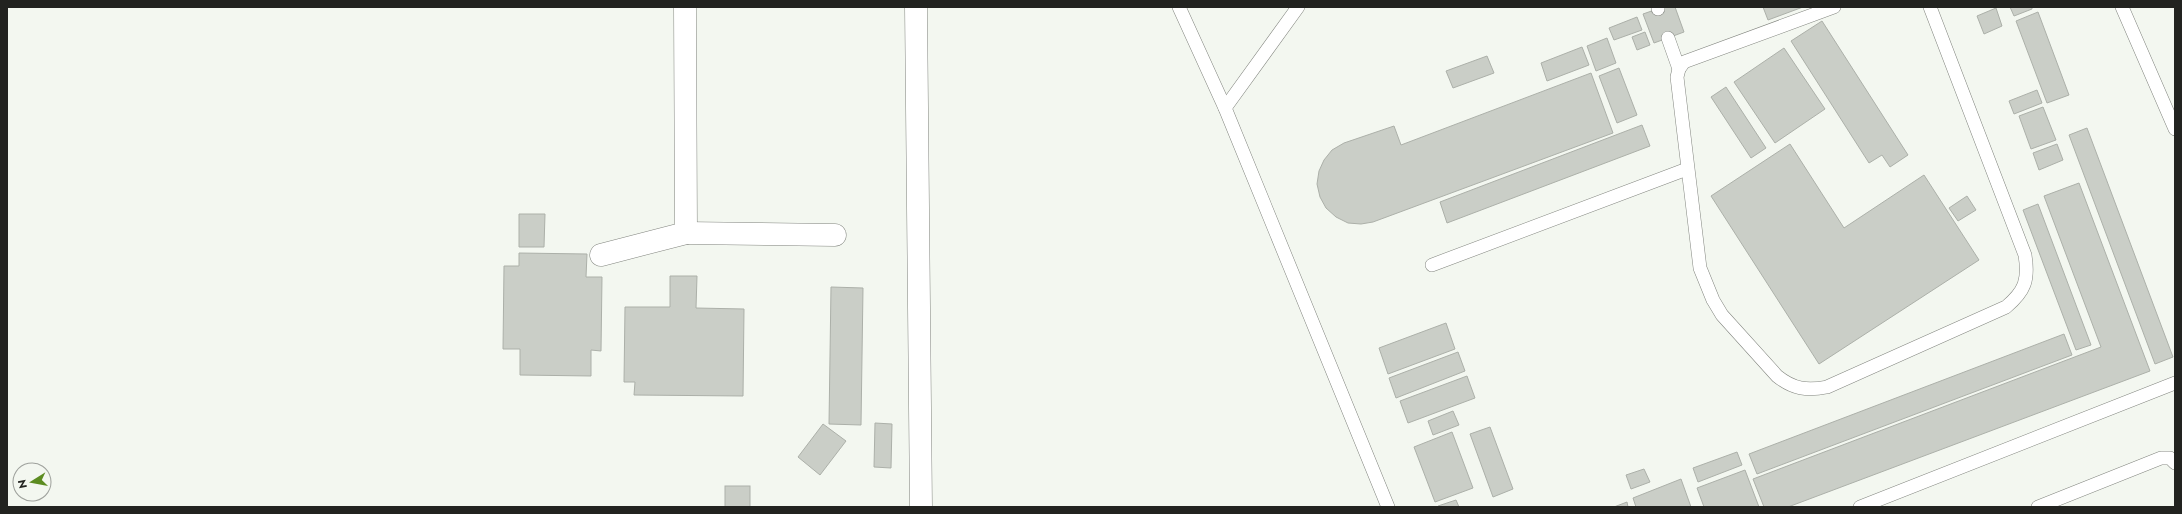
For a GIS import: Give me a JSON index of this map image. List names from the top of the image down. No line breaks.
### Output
{"north":"left"}
